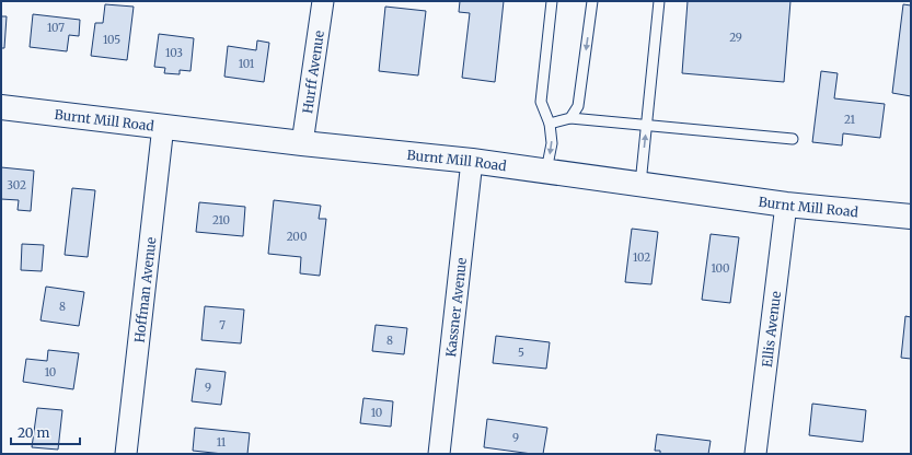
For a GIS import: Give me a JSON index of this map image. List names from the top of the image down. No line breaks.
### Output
{"streets":{"main road":["Burnt Mill Road"],"street":["Hurff Avenue","Hoffman Avenue","Kassner Avenue","Ellis Avenue"]},"crossings":[["Hurff Avenue","Burnt Mill Road"],["Burnt Mill Road","Hoffman Avenue"],["Burnt Mill Road","Kassner Avenue"],["Burnt Mill Road","Ellis Avenue"]],"house_numbers":["107","29","105","103","101","21","302","210","200","102","100","8","7","8","5","10","9","10","9","11"],"scale_bar":"20 m"}
